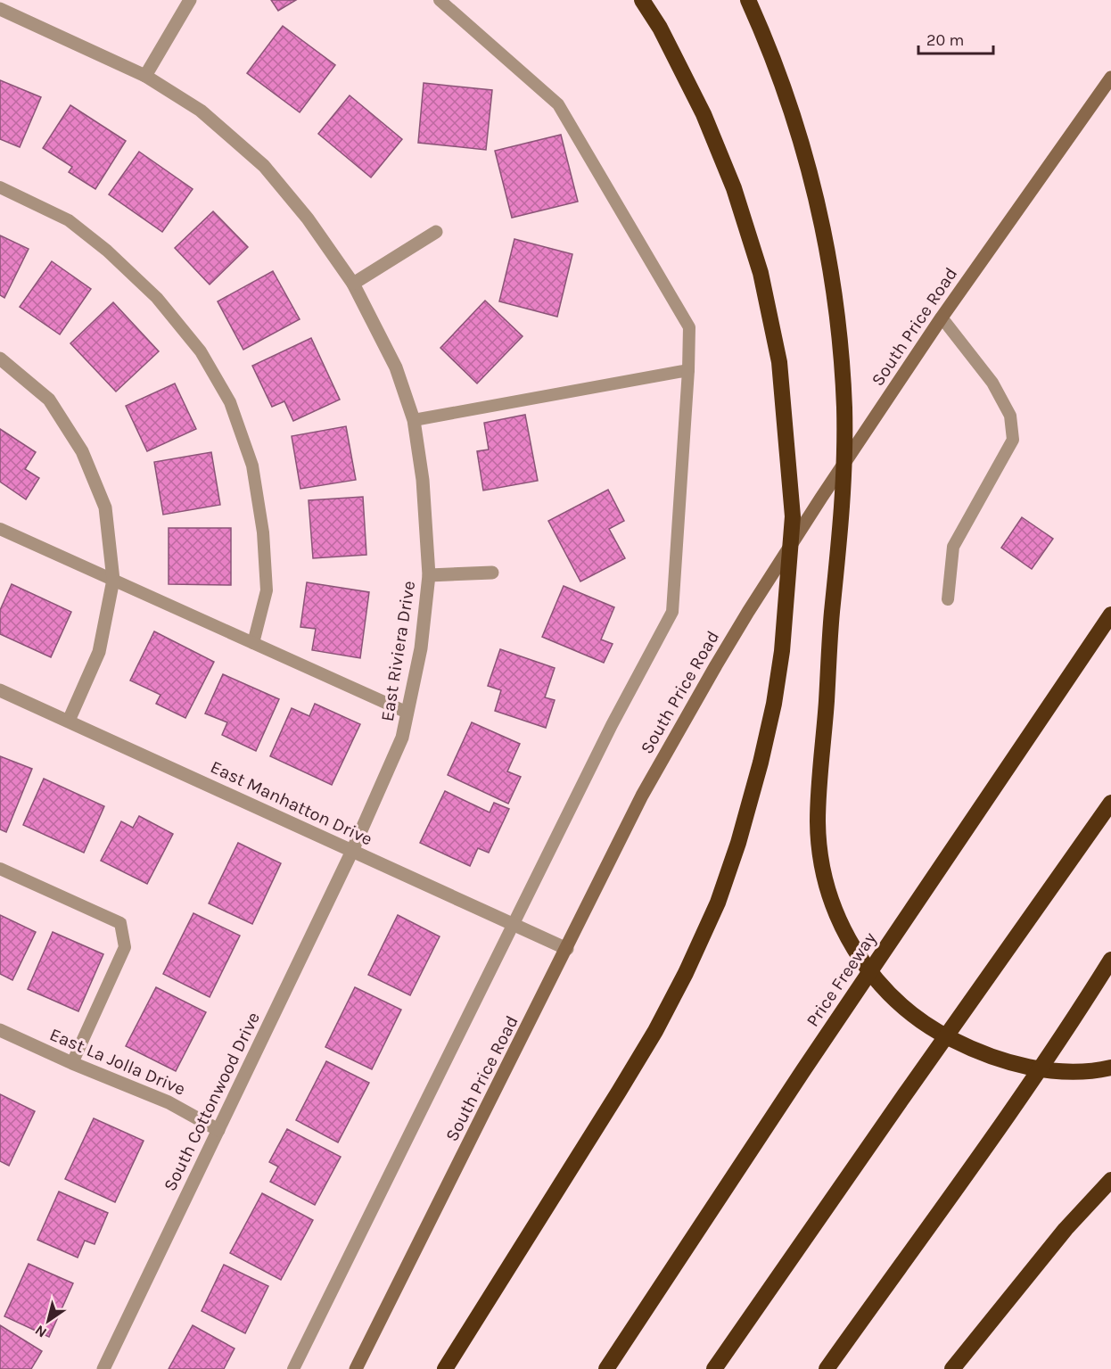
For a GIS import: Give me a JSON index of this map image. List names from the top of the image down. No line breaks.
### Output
{"streets":{"highway":["Price Freeway"],"main road":["South Price Road"],"street":["East Riviera Drive","East Manhatton Drive","East La Jolla Drive","South Cottonwood Drive"]},"crossings":[["South Price Road","East Manhatton Drive"],["East Riviera Drive","East Manhatton Drive"],["East Riviera Drive","South Cottonwood Drive"],["East Manhatton Drive","South Cottonwood Drive"],["East La Jolla Drive","South Cottonwood Drive"]],"scale_bar":"20 m","north":"bottom left"}
